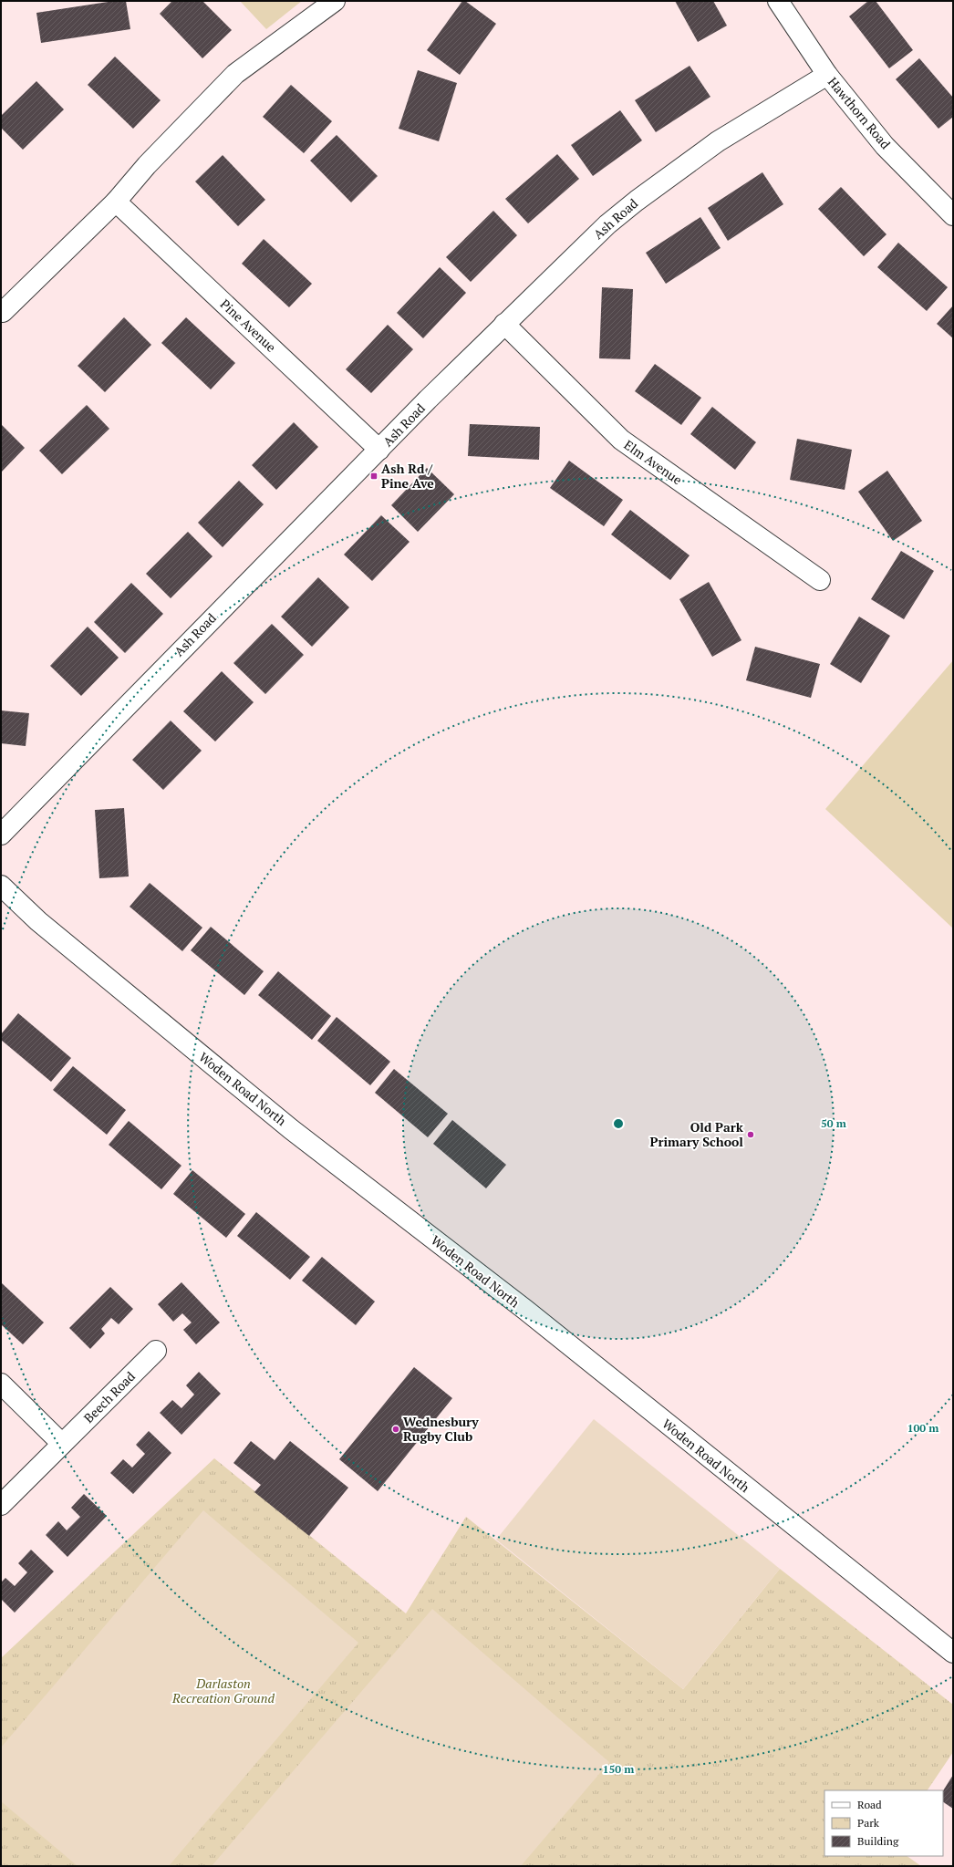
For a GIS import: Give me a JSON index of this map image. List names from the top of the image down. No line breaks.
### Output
{"streets":{"street":["Hawthorn Road","Ash Road","Pine Avenue","Elm Avenue","Woden Road North","Beech Road"]},"crossings":[["Hawthorn Road","Ash Road"],["Ash Road","Pine Avenue"],["Ash Road","Elm Avenue"]],"parks":["Darlaston Recreation Ground"],"places":{"transit":["Ash Rd / Pine Ave"],"other":["Old Park Primary School","Wednesbury Rugby Club"]},"legend":["Road","Park","Building"],"rings":["50 m","100 m","150 m"]}
